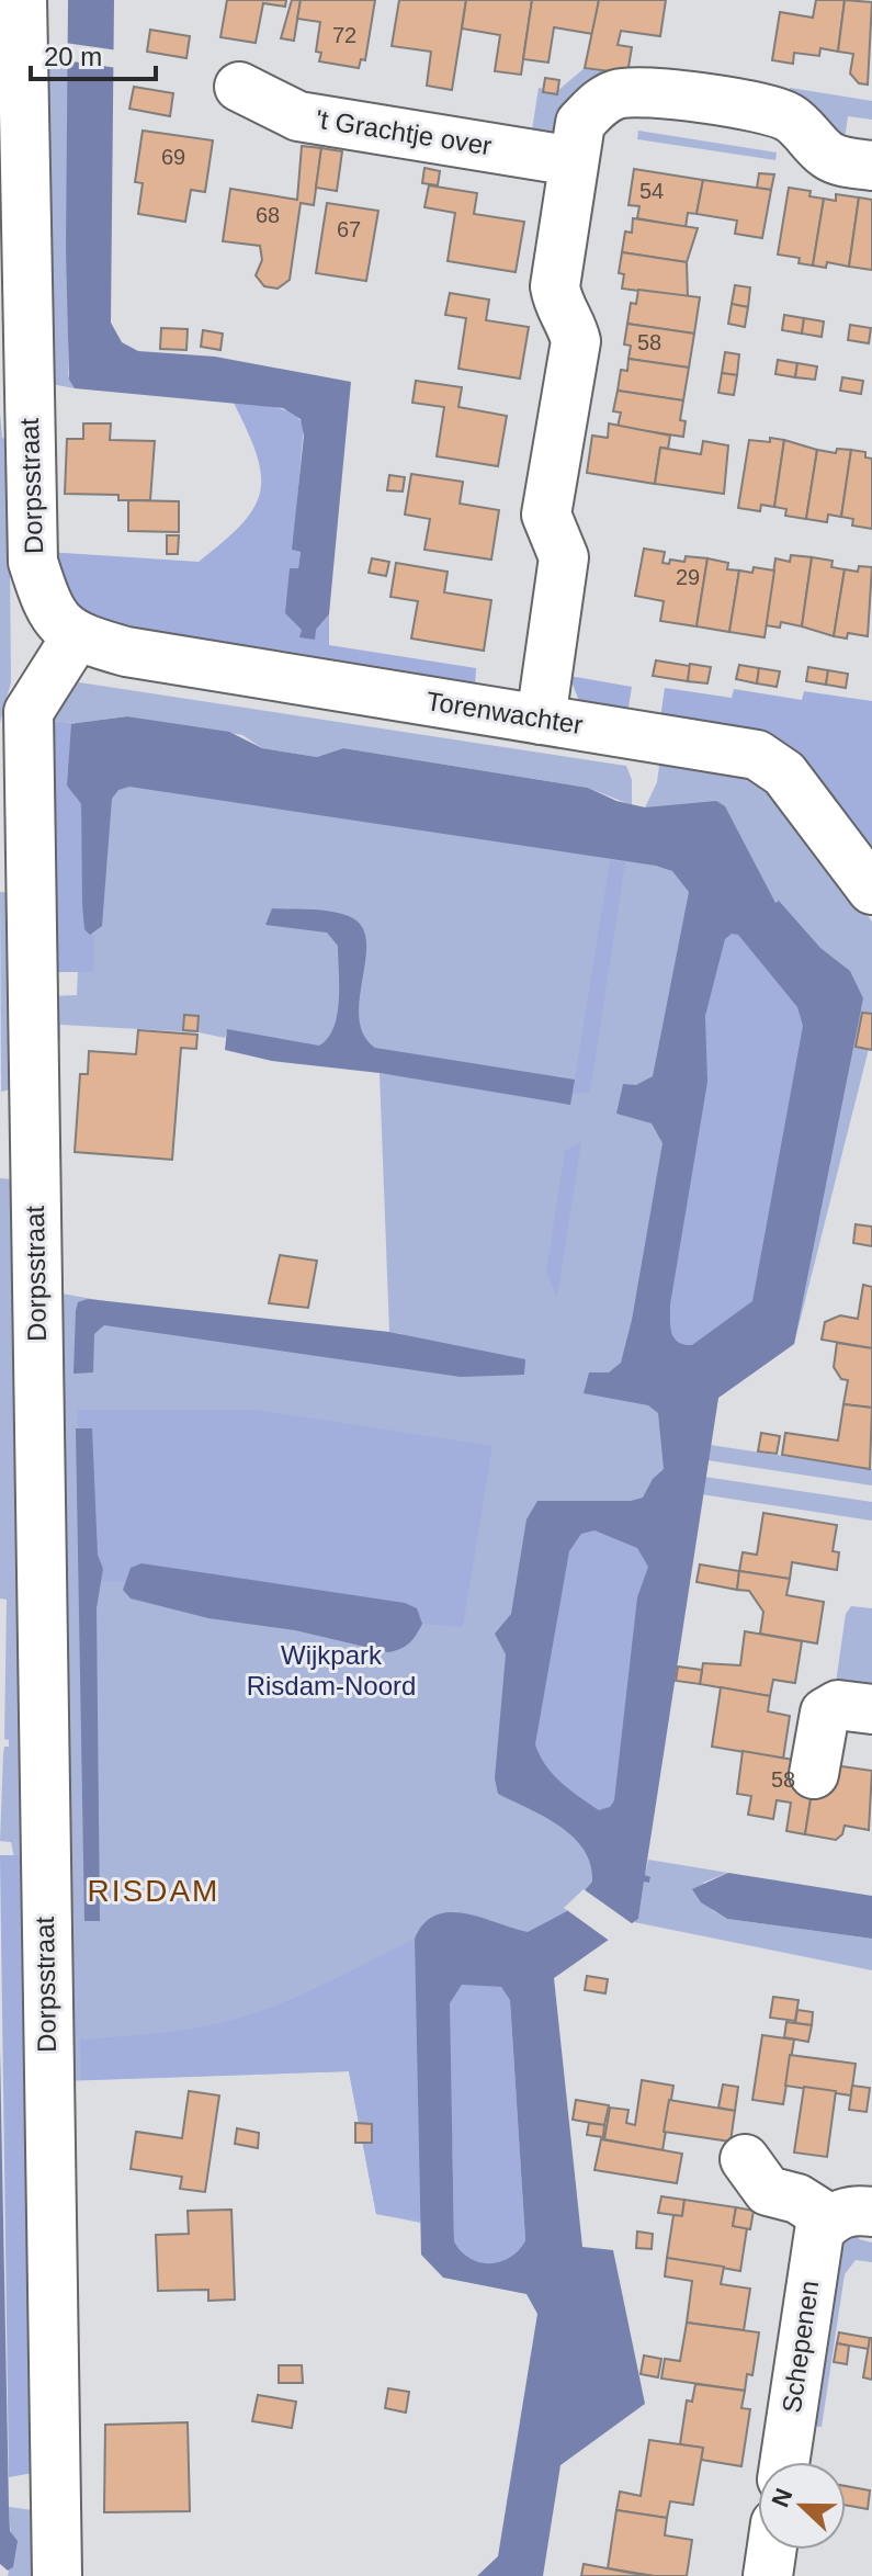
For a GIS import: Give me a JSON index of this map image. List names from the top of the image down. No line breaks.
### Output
{"streets":{"street":["'t Grachtje over","Dorpsstraat","Torenwachter","Schepenen"]},"crossings":[["Dorpsstraat","Torenwachter"]],"districts":["RISDAM"],"parks":["Wijkpark Risdam-Noord"],"house_numbers":["72","69","54","68","67","58","29","58"],"scale_bar":"20 m","north":"left"}
